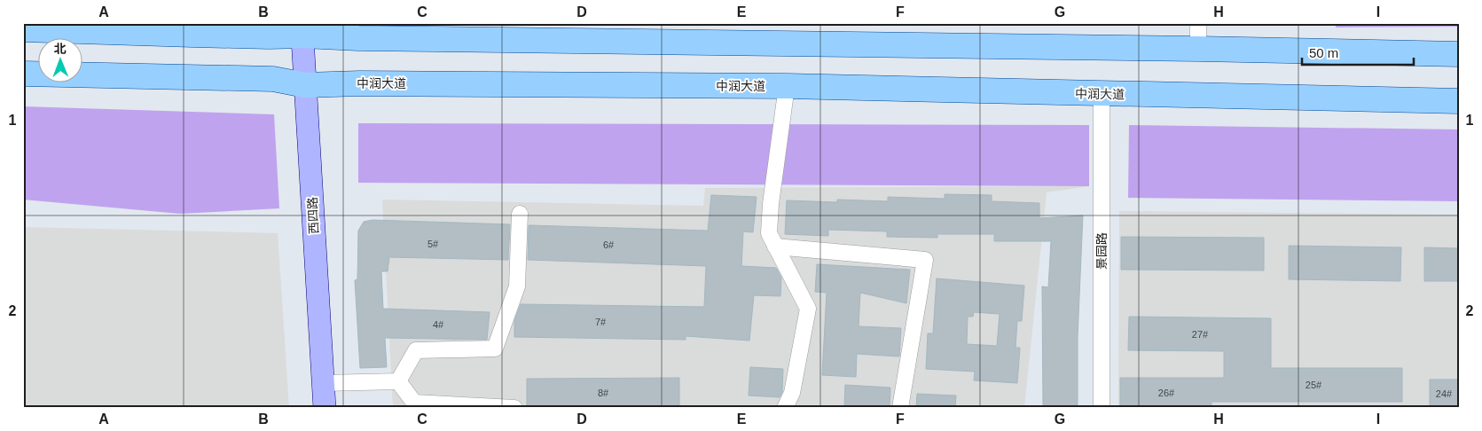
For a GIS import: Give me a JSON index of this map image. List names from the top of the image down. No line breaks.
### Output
{"streets":{"main road":["中润大道"],"street":["西四路","景园路"]},"crossings":[["中润大道","西四路"],["中润大道","景园路"]],"house_numbers":["5#","6#","7#","4#","27#","25#","8#","26#","24#"],"scale_bar":"50 m","north":"top","grid":{"columns":["A","B","C","D","E","F","G","H","I"],"rows":["1","2"]}}
